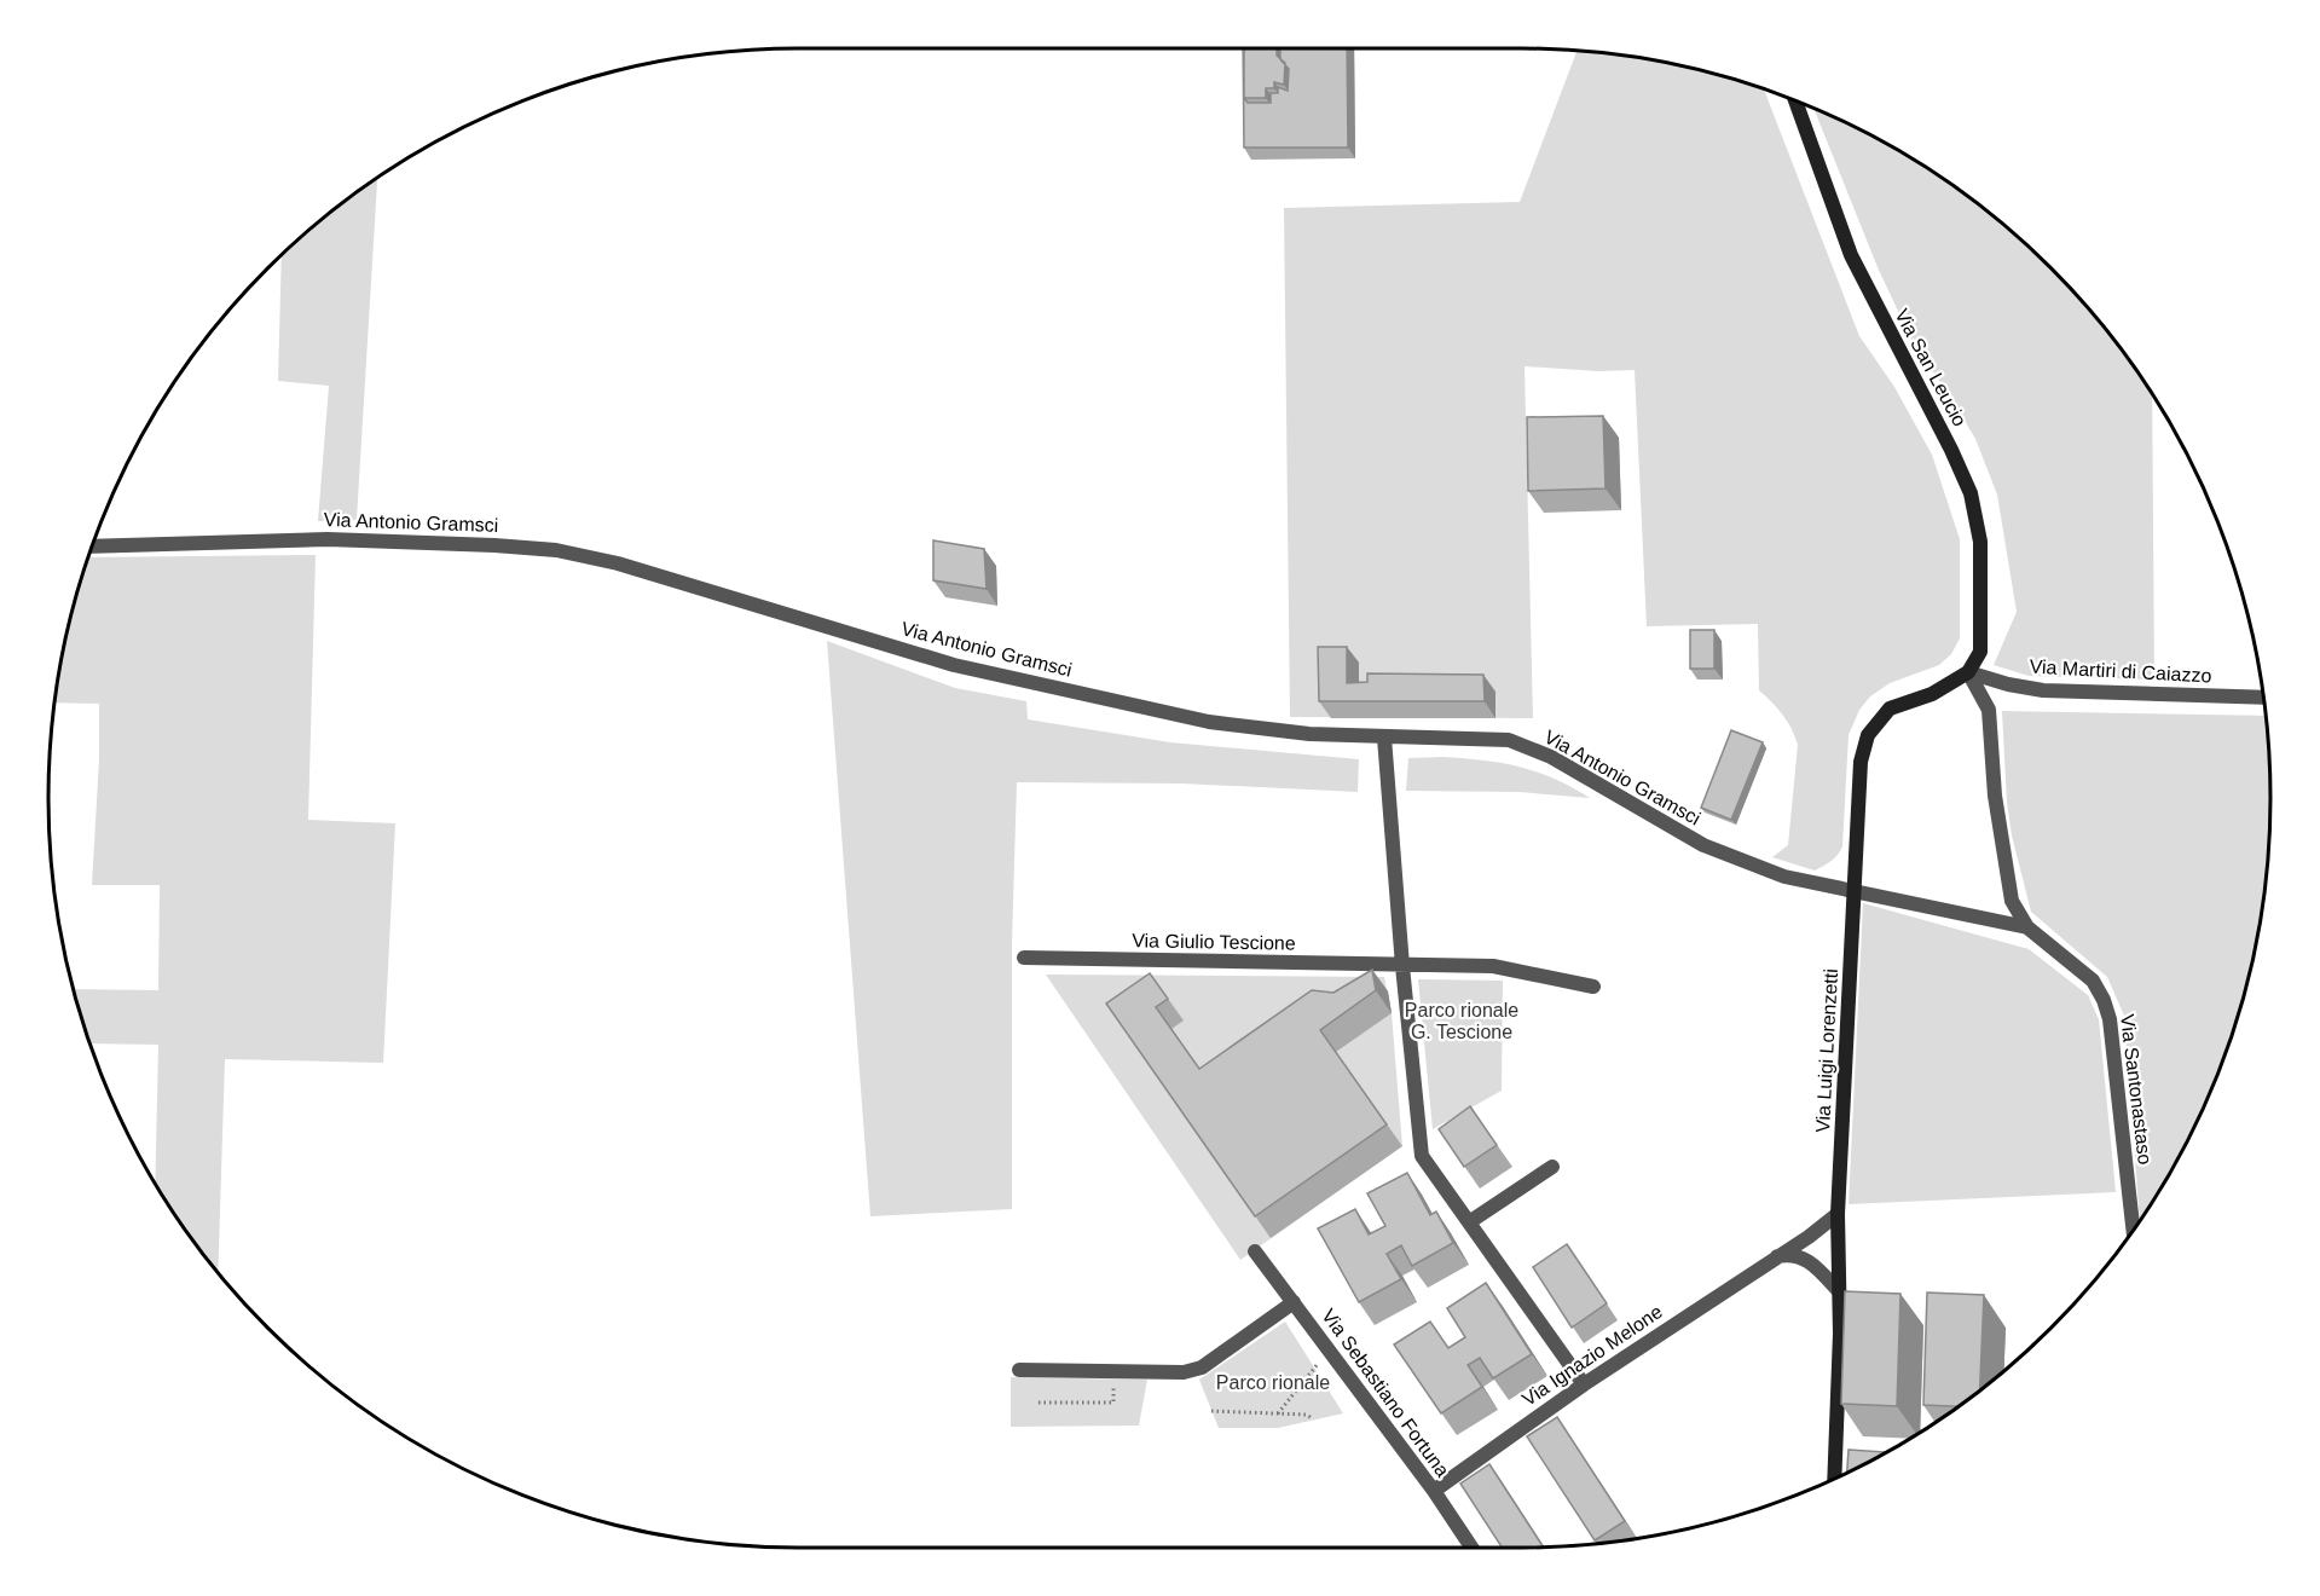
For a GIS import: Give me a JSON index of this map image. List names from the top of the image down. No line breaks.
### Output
{"streets":{"street":["Via San Leucio","Via Antonio Gramsci","Via Martiri di Caiazzo","Via Giulio Tescione","Via Luigi Lorenzetti","Via Santonastaso","Via Ignazio Melone","Via Sebastiano Fortuna"]},"crossings":[["Via San Leucio","Via Martiri di Caiazzo"],["Via San Leucio","Via Luigi Lorenzetti"],["Via San Leucio","Via Santonastaso"],["Via Antonio Gramsci","Via Luigi Lorenzetti"],["Via Antonio Gramsci","Via Santonastaso"],["Via Martiri di Caiazzo","Via Luigi Lorenzetti"],["Via Martiri di Caiazzo","Via Santonastaso"],["Via Luigi Lorenzetti","Via Santonastaso"],["Via Luigi Lorenzetti","Via Ignazio Melone"],["Via Ignazio Melone","Via Sebastiano Fortuna"]],"parks":["Parco rionale G. Tescione","Parco rionale"]}
